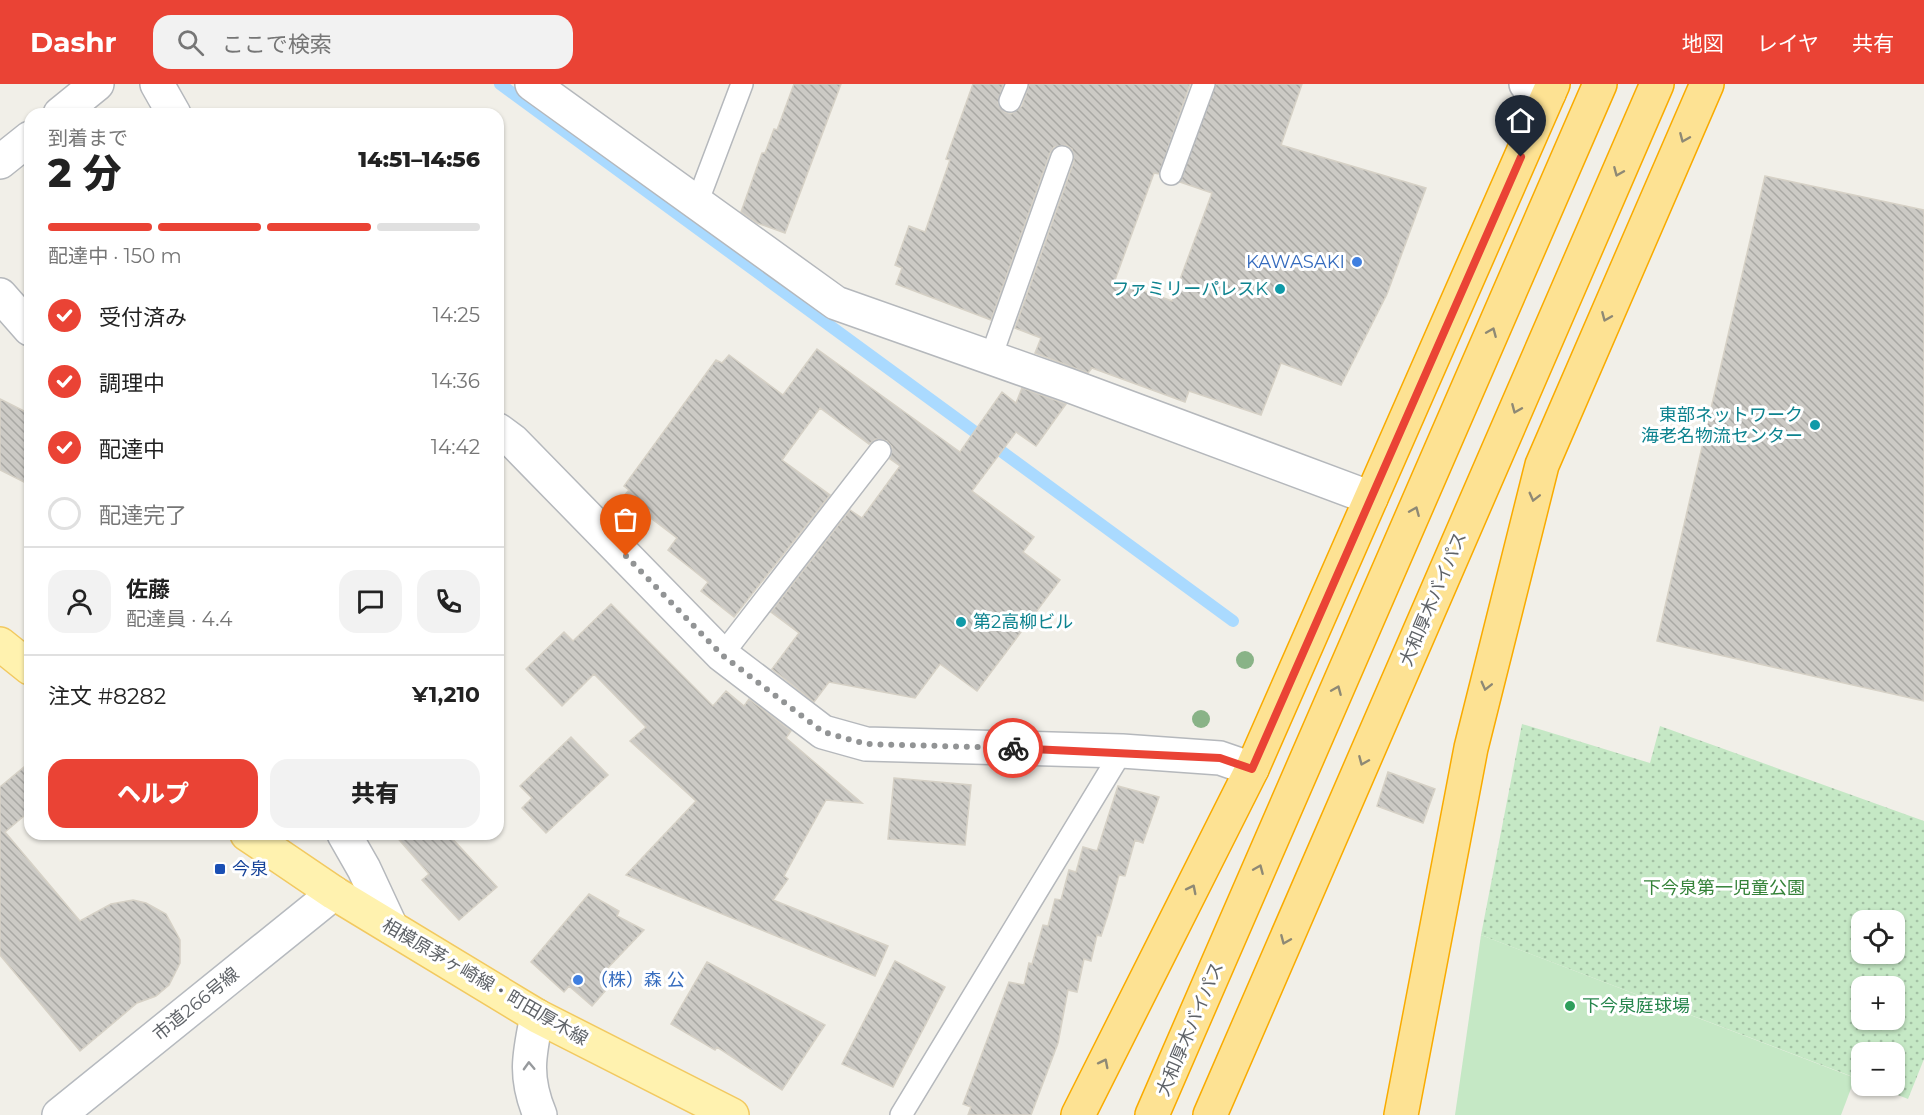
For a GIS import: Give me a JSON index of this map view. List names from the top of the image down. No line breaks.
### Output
{"streets":{"highway":["大和厚木バイパス"],"main road":["相模原茅ヶ崎線・町田厚木線"],"street":["市道266号線"]},"crossings":[["相模原茅ヶ崎線・町田厚木線","市道266号線"]],"parks":["下今泉第一児童公園"],"places":{"other":["KAWASAKI","ファミリーパレスK","東部ネットワーク 海老名物流センター","第2高柳ビル","（株）森 公","下今泉庭球場"],"transit":["今泉"]},"page":{"header":"Dashr","search":"ここで検索","nav":["地図","レイヤ","共有"],"heading":["2 分","到着まで","14:51–14:56"],"panel":["佐藤","配達員 · 4.4","注文 #8282","¥1,210"],"bar":"配達中 · 150 m","list":[["受付済み","14:25"],["調理中","14:36"],["配達中","14:42"],"配達完了"],"buttons":["ヘルプ","共有"],"map_buttons":["+","−"]}}
